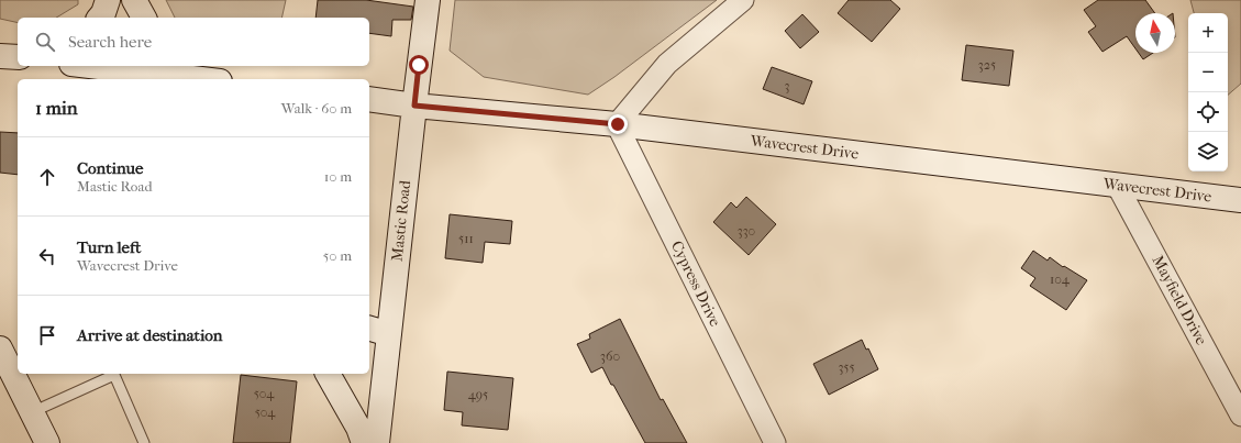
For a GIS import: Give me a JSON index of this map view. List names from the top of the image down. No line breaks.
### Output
{"streets":{"street":["Wavecrest Drive","Mastic Road","Cypress Drive","Mayfield Drive"]},"crossings":[["Wavecrest Drive","Mastic Road"],["Wavecrest Drive","Cypress Drive"],["Wavecrest Drive","Mayfield Drive"]],"house_numbers":["325","3","330","511","104","360","355","504","495","504"],"north":"top","page":{"map_buttons":["+","−"],"search":"Search here","heading":["1 min","Walk · 60 m"],"list":[["Continue","Mastic Road","10 m"],["Turn left","Wavecrest Drive","50 m"],"Arrive at destination"]}}
